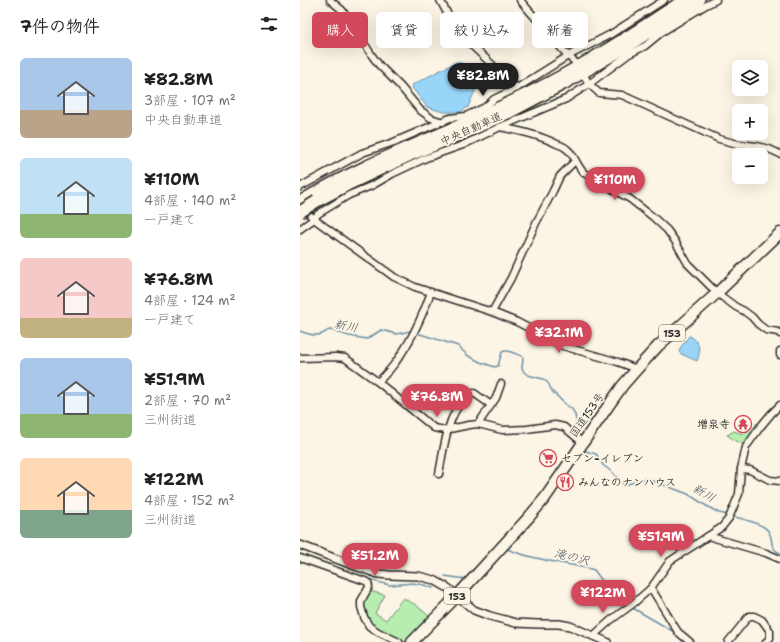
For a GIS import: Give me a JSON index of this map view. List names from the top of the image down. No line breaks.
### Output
{"streets":{"highway":["中央自動車道","153","国道153号"]},"water":["新川","滝の沢"],"places":{"temple":["増泉寺"],"supermarket":["セブン-イレブン"],"restaurant":["みんなのナンハウス"]},"page":{"heading":"7件の物件","chip":["購入","賃貸","絞り込み","新着"],"list":[{"name":"¥82.8M","note":"3部屋 · 107 m² · 中央自動車道"},{"name":"¥110M","note":"4部屋 · 140 m² · 一戸建て"},{"name":"¥76.8M","note":"4部屋 · 124 m² · 一戸建て"},{"name":"¥51.9M","note":"2部屋 · 70 m² · 三州街道"},{"name":"¥122M","note":"4部屋 · 152 m² · 三州街道"}],"map_buttons":["+","−"],"price":["¥82.8M","¥110M","¥32.1M","¥76.8M","¥51.9M","¥51.2M","¥122M"]}}
